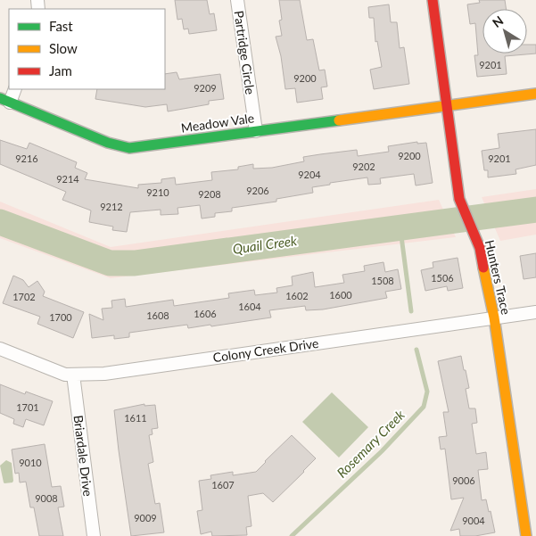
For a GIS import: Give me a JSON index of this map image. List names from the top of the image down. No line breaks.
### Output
{"streets":{"street":["Partridge Circle","Meadow Vale","Hunters Trace","Colony Creek Drive","Briardale Drive"]},"crossings":[["Partridge Circle","Meadow Vale"],["Meadow Vale","Hunters Trace"],["Hunters Trace","Colony Creek Drive"],["Colony Creek Drive","Briardale Drive"]],"water":["Quail Creek","Rosemary Creek"],"house_numbers":["9201","9200","9209","9200","9216","9201","9202","9204","9214","9206","9210","9208","9212","1506","1508","1600","1602","1702","1604","1606","1608","1700","1701","1611","9010","9006","1607","9008","9009","9004"],"legend":["Fast","Slow","Jam"],"north":"top left"}
